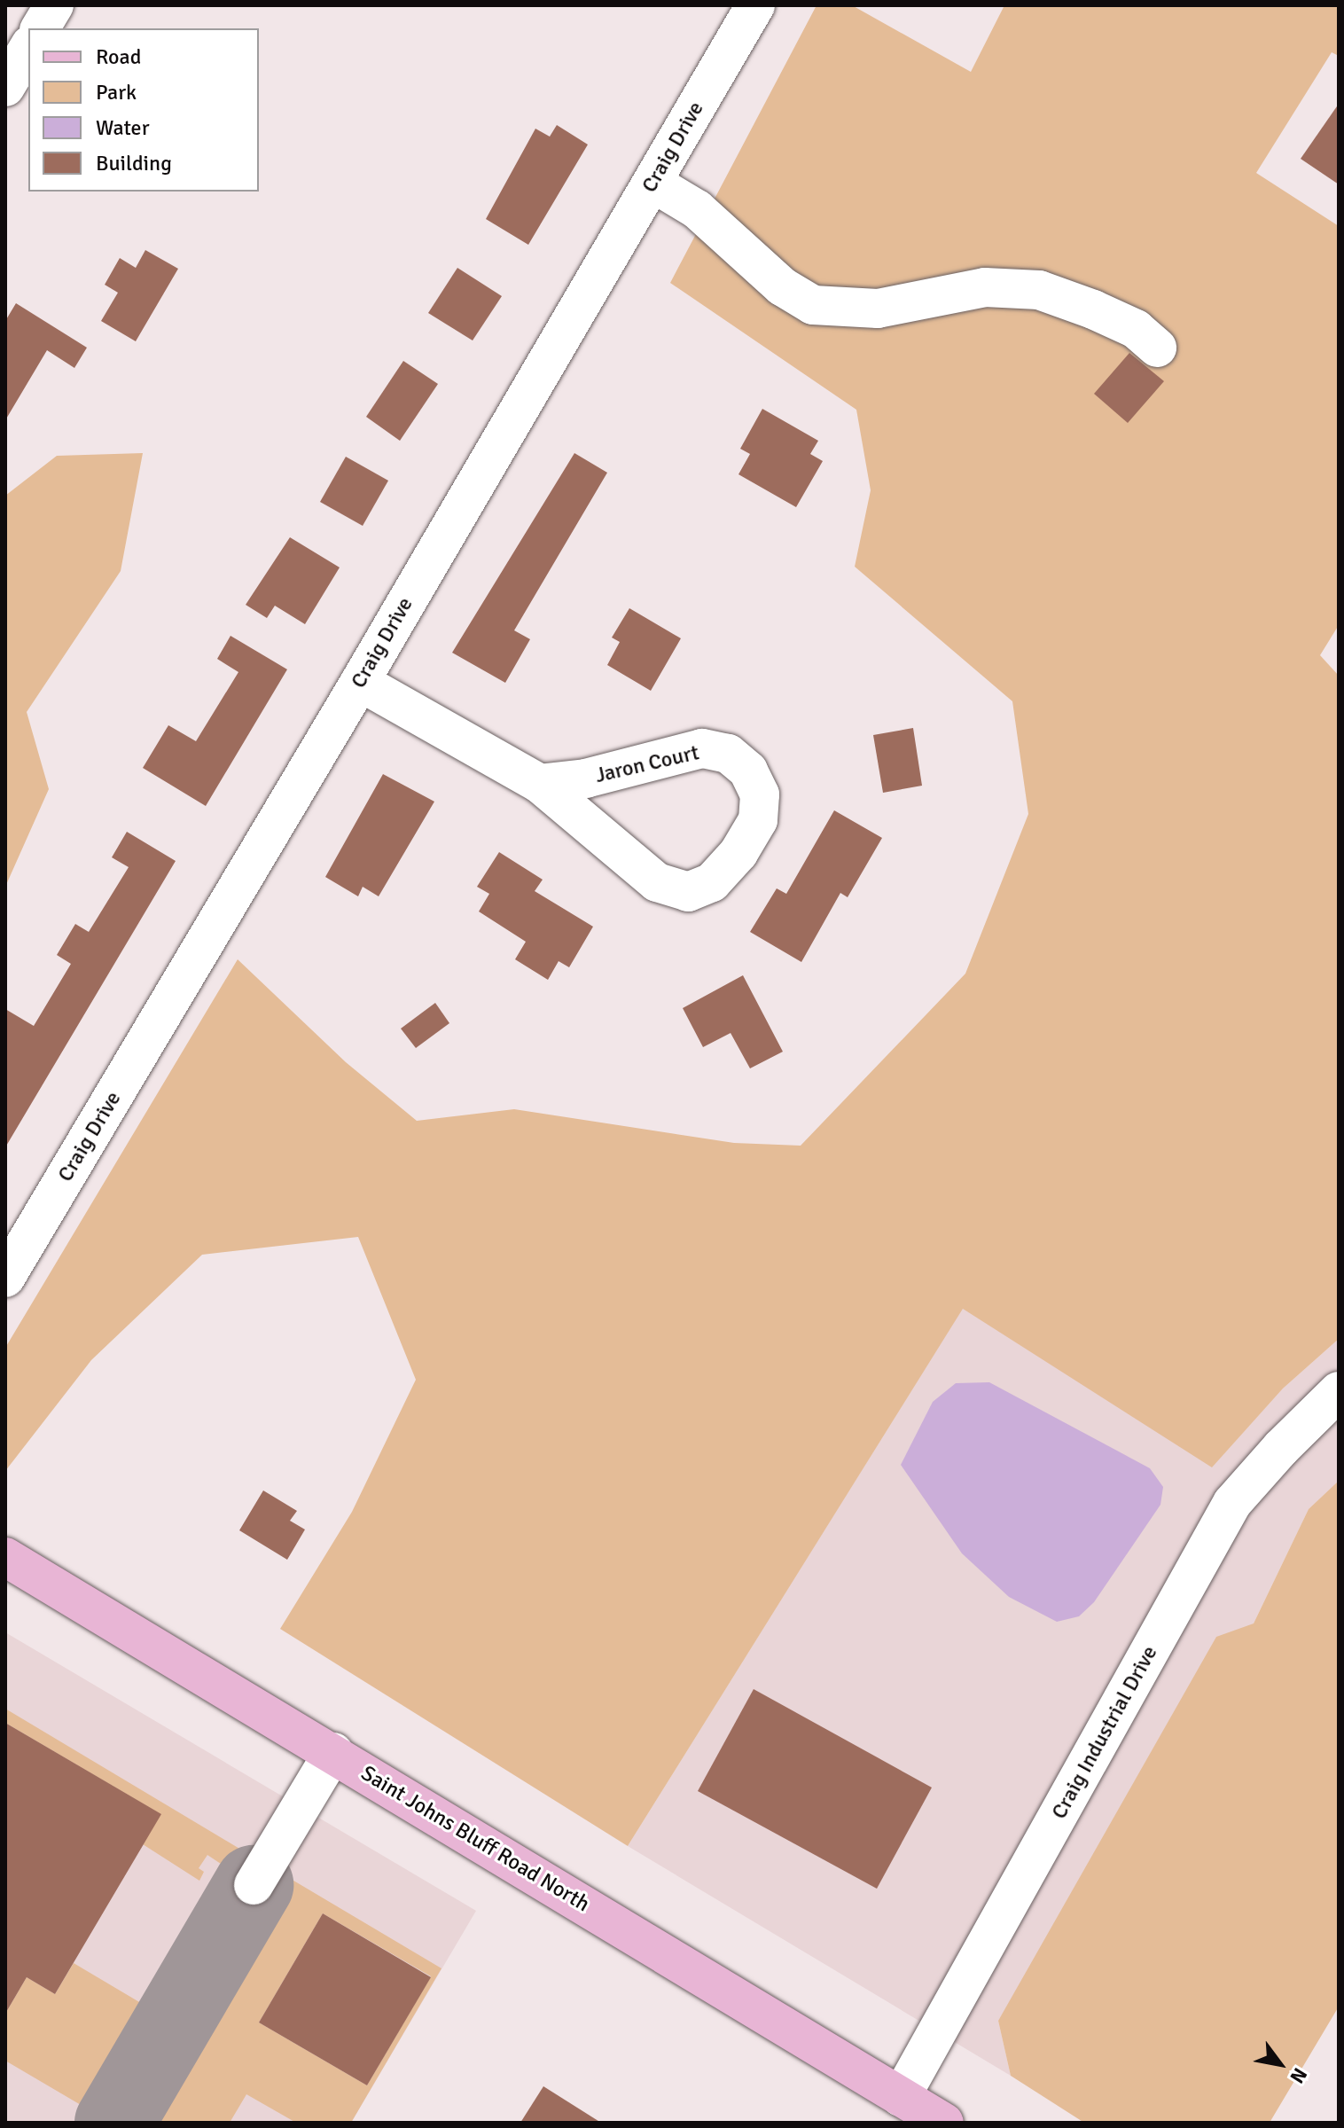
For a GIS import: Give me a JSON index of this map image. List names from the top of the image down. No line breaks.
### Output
{"streets":{"main road":["Saint Johns Bluff Road North"],"street":["Craig Drive","Jaron Court","Craig Industrial Drive"]},"crossings":[["Craig Drive","Jaron Court"],["Craig Industrial Drive","Saint Johns Bluff Road North"]],"legend":["Road","Park","Water","Building"],"north":"bottom right"}
